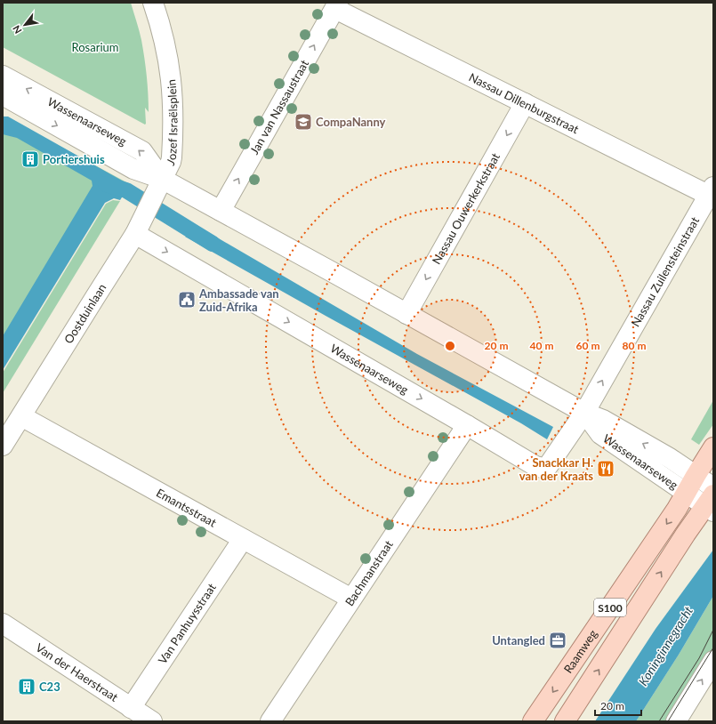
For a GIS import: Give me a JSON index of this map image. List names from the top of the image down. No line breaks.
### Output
{"streets":{"main road":["S100","Raamweg"],"street":["Nassau Dillenburgstraat","Jan van Nassaustraat","Wassenaarseweg","Jozef Israëlsplein","Nassau Ouwerkerkstraat","Nassau Zuilensteinstraat","Oostduinlaan","Emantsstraat","Bachmanstraat","Van Panhuysstraat","Van der Haerstraat"]},"crossings":[["Nassau Dillenburgstraat","Jan van Nassaustraat"],["Nassau Dillenburgstraat","Nassau Ouwerkerkstraat"],["Nassau Dillenburgstraat","Nassau Zuilensteinstraat"],["Jan van Nassaustraat","Wassenaarseweg"],["Wassenaarseweg","Jozef Israëlsplein"],["Wassenaarseweg","Nassau Ouwerkerkstraat"],["Wassenaarseweg","Nassau Zuilensteinstraat"],["Wassenaarseweg","Oostduinlaan"],["Wassenaarseweg","Bachmanstraat"],["Wassenaarseweg","S100"],["Wassenaarseweg","Raamweg"],["Jozef Israëlsplein","Oostduinlaan"],["Oostduinlaan","Emantsstraat"],["Emantsstraat","Bachmanstraat"],["Emantsstraat","Van Panhuysstraat"],["S100","Raamweg"],["Van Panhuysstraat","Van der Haerstraat"]],"one_way":["Jan van Nassaustraat","Nassau Ouwerkerkstraat","Nassau Zuilensteinstraat"],"water":["Koninginnegracht"],"parks":["Rosarium"],"places":{"school or university":["CompaNanny"],"building":["Portiershuis","C23"],"public building":["Ambassade van Zuid-Afrika"],"restaurant":["Snackkar H. van der Kraats"],"office":["Untangled"]},"scale_bar":"20 m","north":"bottom left","rings":["20 m","40 m","60 m","80 m"]}
